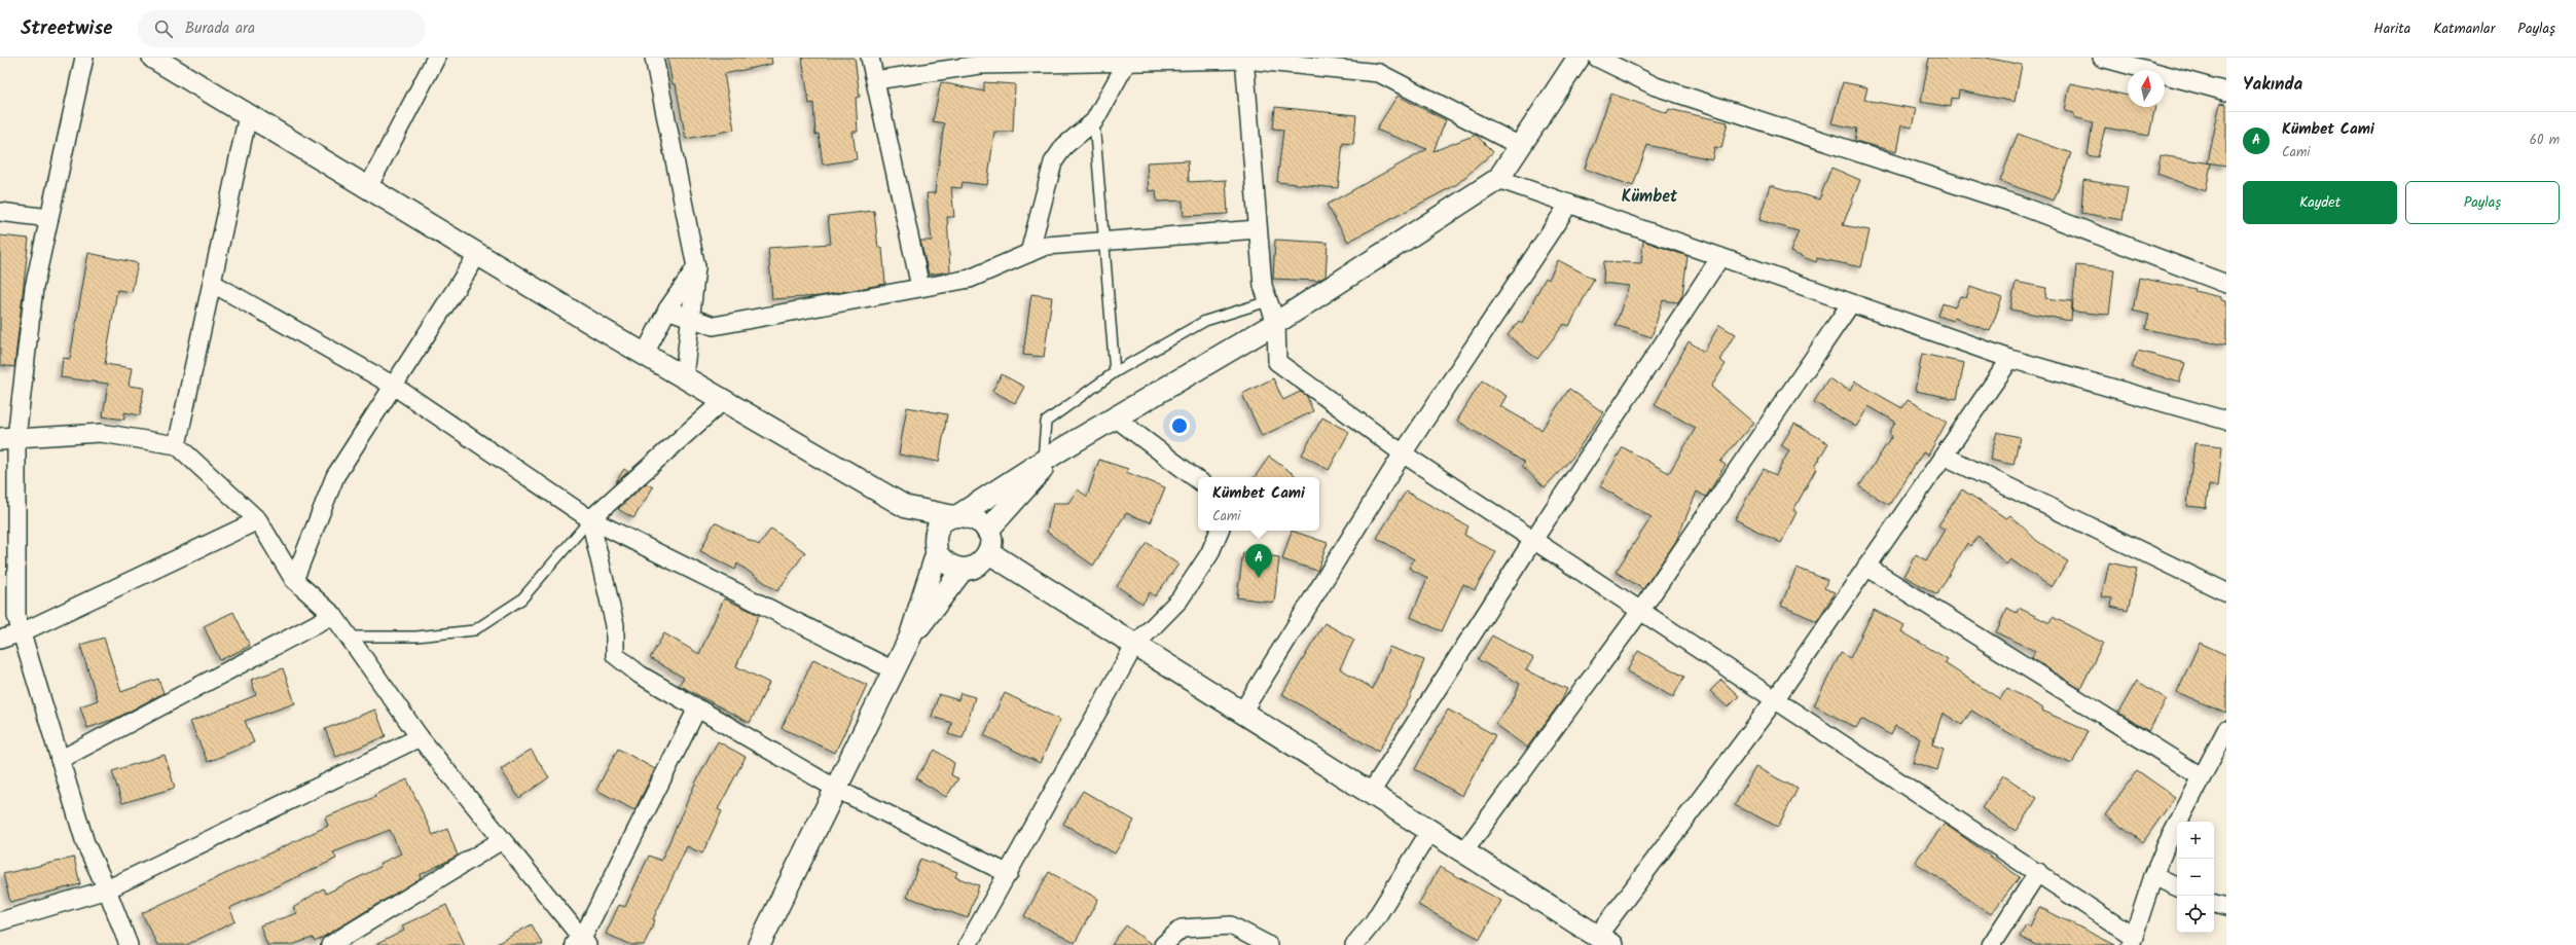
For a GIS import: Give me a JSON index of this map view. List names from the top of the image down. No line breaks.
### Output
{"districts":["Kümbet"],"north":"top","page":{"header":"Streetwise","search":"Burada ara","nav":["Harita","Katmanlar","Paylaş"],"heading":"Yakında","list":[{"mark":"A","name":"Kümbet Cami","note":"Cami","value":"60 m"}],"buttons":["Kaydet","Paylaş"],"popup":["Kümbet Cami","Cami"],"pins":"A","map_buttons":["+","−"]}}
